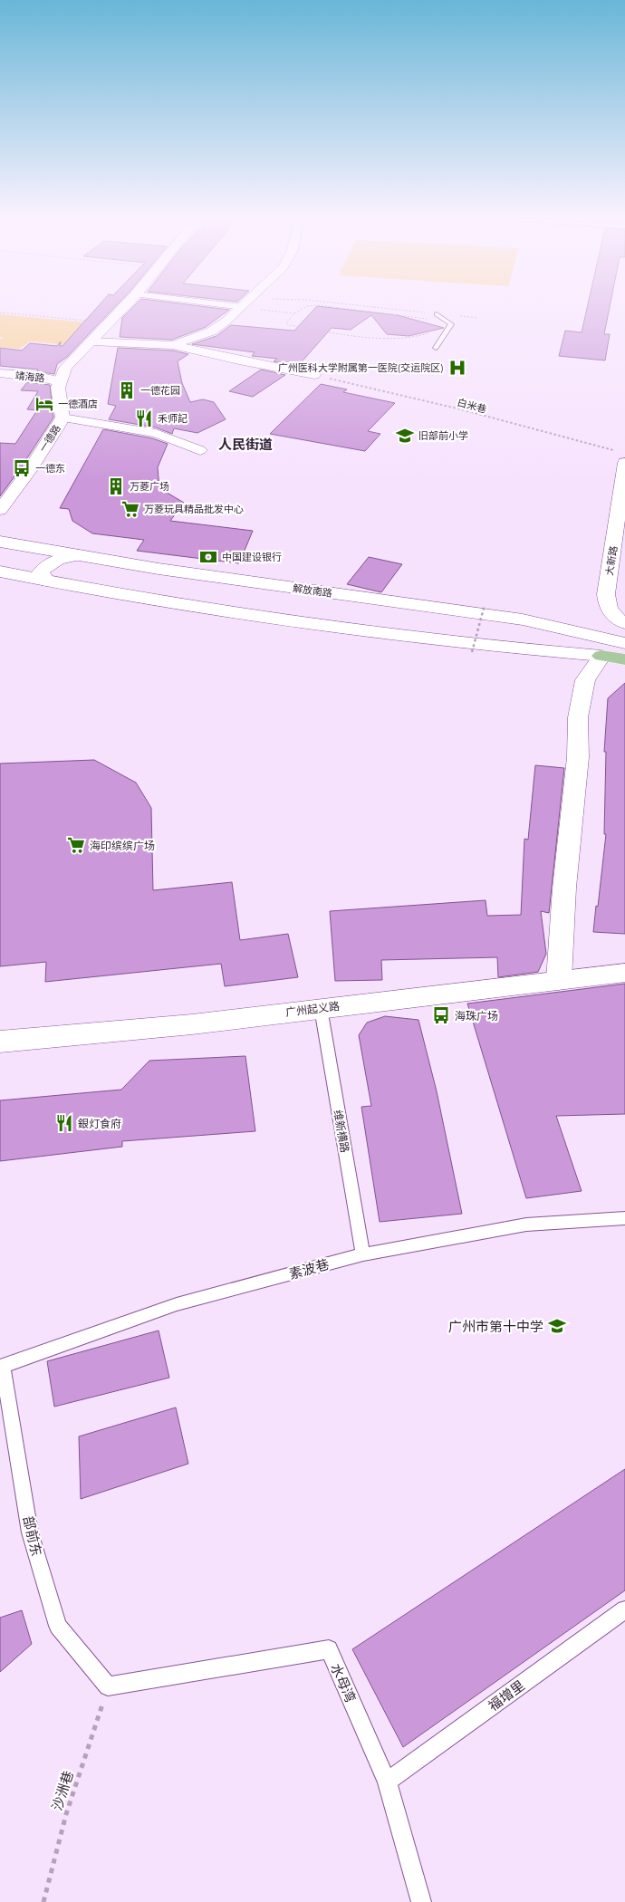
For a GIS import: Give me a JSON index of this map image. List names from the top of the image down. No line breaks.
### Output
{"streets":{"main road":["靖海路","一德路","大新路","解放南路","广州起义路"],"lane":["维新横路","素波巷","部前东","水母湾","福增里"],"path":["白米巷","沙洲巷"]},"crossings":[["靖海路","一德路"],["白米巷","大新路"],["广州起义路","维新横路"],["维新横路","素波巷"],["素波巷","部前东"],["部前东","水母湾"],["部前东","沙洲巷"],["水母湾","福增里"],["水母湾","沙洲巷"]],"districts":["人民街道"],"places":{"hospital":["广州医科大学附属第一医院(交运院区)"],"building":["一德花园","万菱广场"],"hotel":["一德酒店"],"restaurant":["禾师記","銀灯食府"],"school or university":["旧部前小学","广州市第十中学"],"bus stop":["一德东","海珠广场"],"supermarket":["万菱玩具精品批发中心","海印缤缤广场"],"bank":["中国建设银行"]}}
